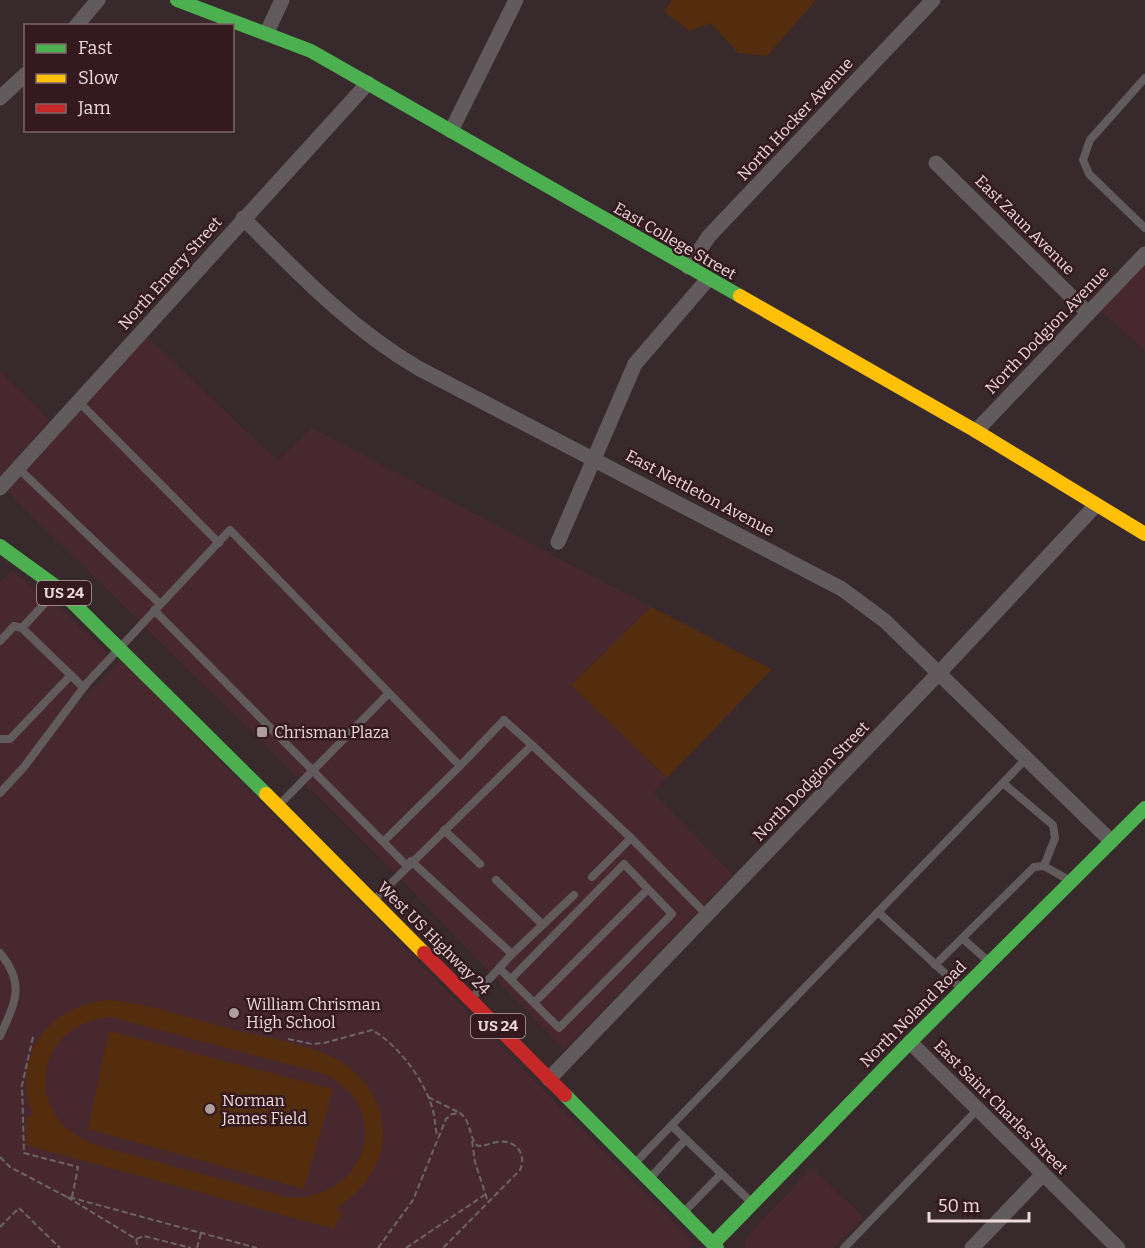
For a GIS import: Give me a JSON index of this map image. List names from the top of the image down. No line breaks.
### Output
{"streets":{"main road":["East College Street","US 24","West US Highway 24","North Noland Road"],"street":["North Hocker Avenue","East Zaun Avenue","North Emery Street","North Dodgion Avenue","East Nettleton Avenue","North Dodgion Street","East Saint Charles Street"]},"crossings":[["North Hocker Avenue","East College Street"],["East Zaun Avenue","North Dodgion Avenue"],["East College Street","North Emery Street"],["East College Street","North Dodgion Avenue"],["East College Street","North Dodgion Street"],["North Emery Street","East Nettleton Avenue"],["East Nettleton Avenue","North Dodgion Street"],["East Nettleton Avenue","North Noland Road"],["US 24","West US Highway 24"],["North Dodgion Street","West US Highway 24"],["West US Highway 24","North Noland Road"],["North Noland Road","East Saint Charles Street"]],"places":{"transit":["Chrisman Plaza"],"other":["William Chrisman High School","Norman James Field"]},"legend":["Fast","Slow","Jam"],"scale_bar":"50 m"}
